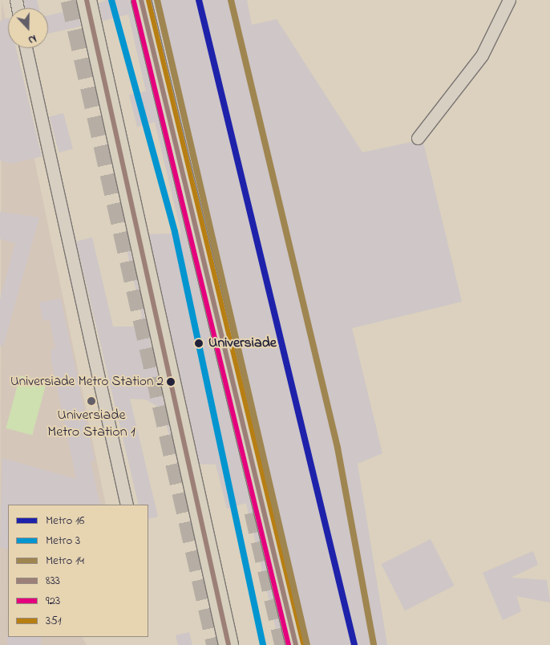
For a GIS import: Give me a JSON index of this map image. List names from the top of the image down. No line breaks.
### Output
{"places":["Universiade","Universiade Metro Station 2","Universiade Metro Station 1"],"lines":["metro line 16","metro line 3","metro line 14","transit line 833","transit line 351","transit line 923"],"legend":["Metro 16","Metro 3","Metro 14","833","923","351"],"north":"bottom"}
